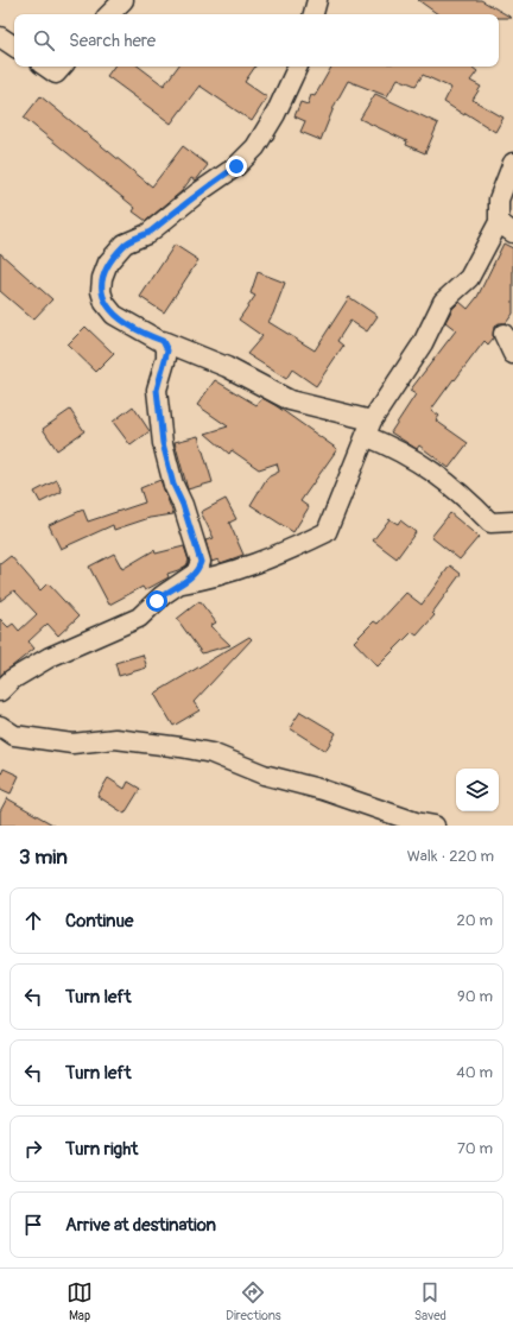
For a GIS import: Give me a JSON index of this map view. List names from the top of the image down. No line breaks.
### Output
{"page":{"search":"Search here","heading":["3 min","Walk · 220 m"],"list":[["Continue","20 m"],["Turn left","90 m"],["Turn left","40 m"],["Turn right","70 m"],"Arrive at destination"],"nav":["Map","Directions","Saved"]}}
